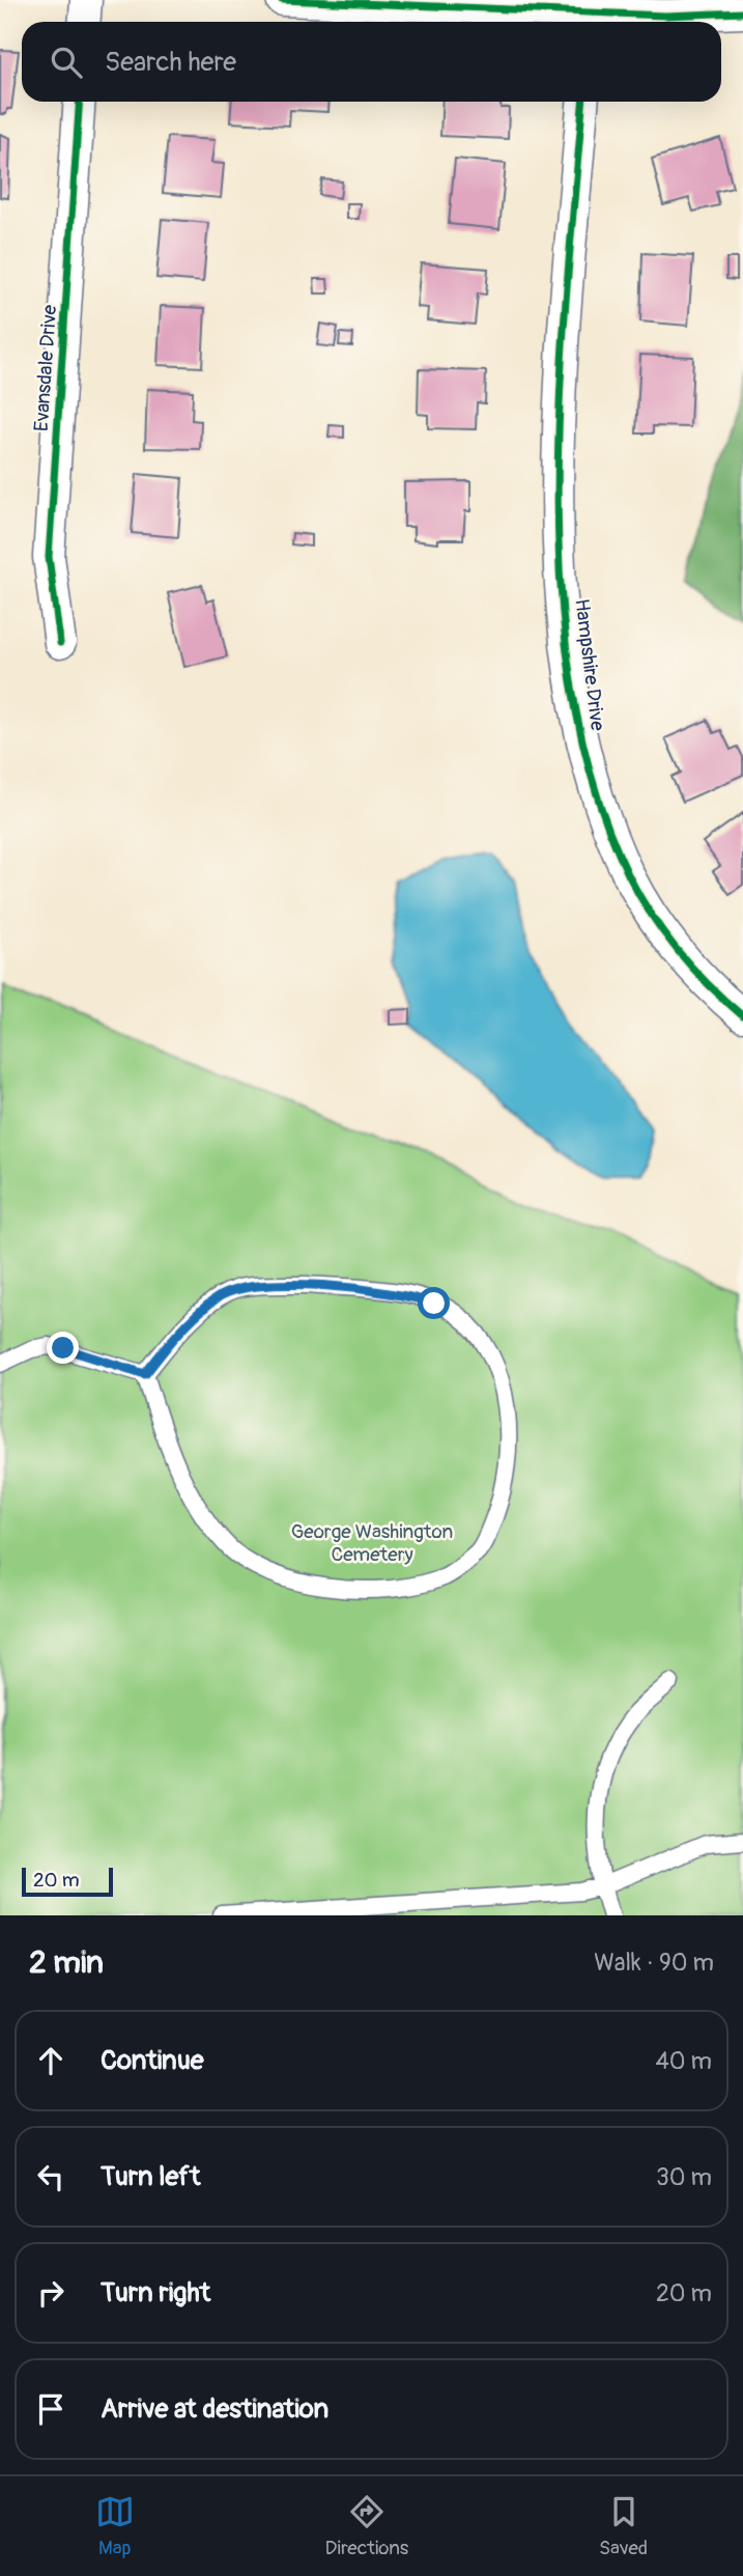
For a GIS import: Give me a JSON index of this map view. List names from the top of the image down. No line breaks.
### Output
{"streets":{"street":["Evansdale Drive","Hampshire Drive"]},"parks":["George Washington Cemetery"],"scale_bar":"20 m","page":{"search":"Search here","scale":"20 m","heading":["2 min","Walk · 90 m"],"list":[["Continue","40 m"],["Turn left","30 m"],["Turn right","20 m"],"Arrive at destination"],"nav":["Map","Directions","Saved"]}}
